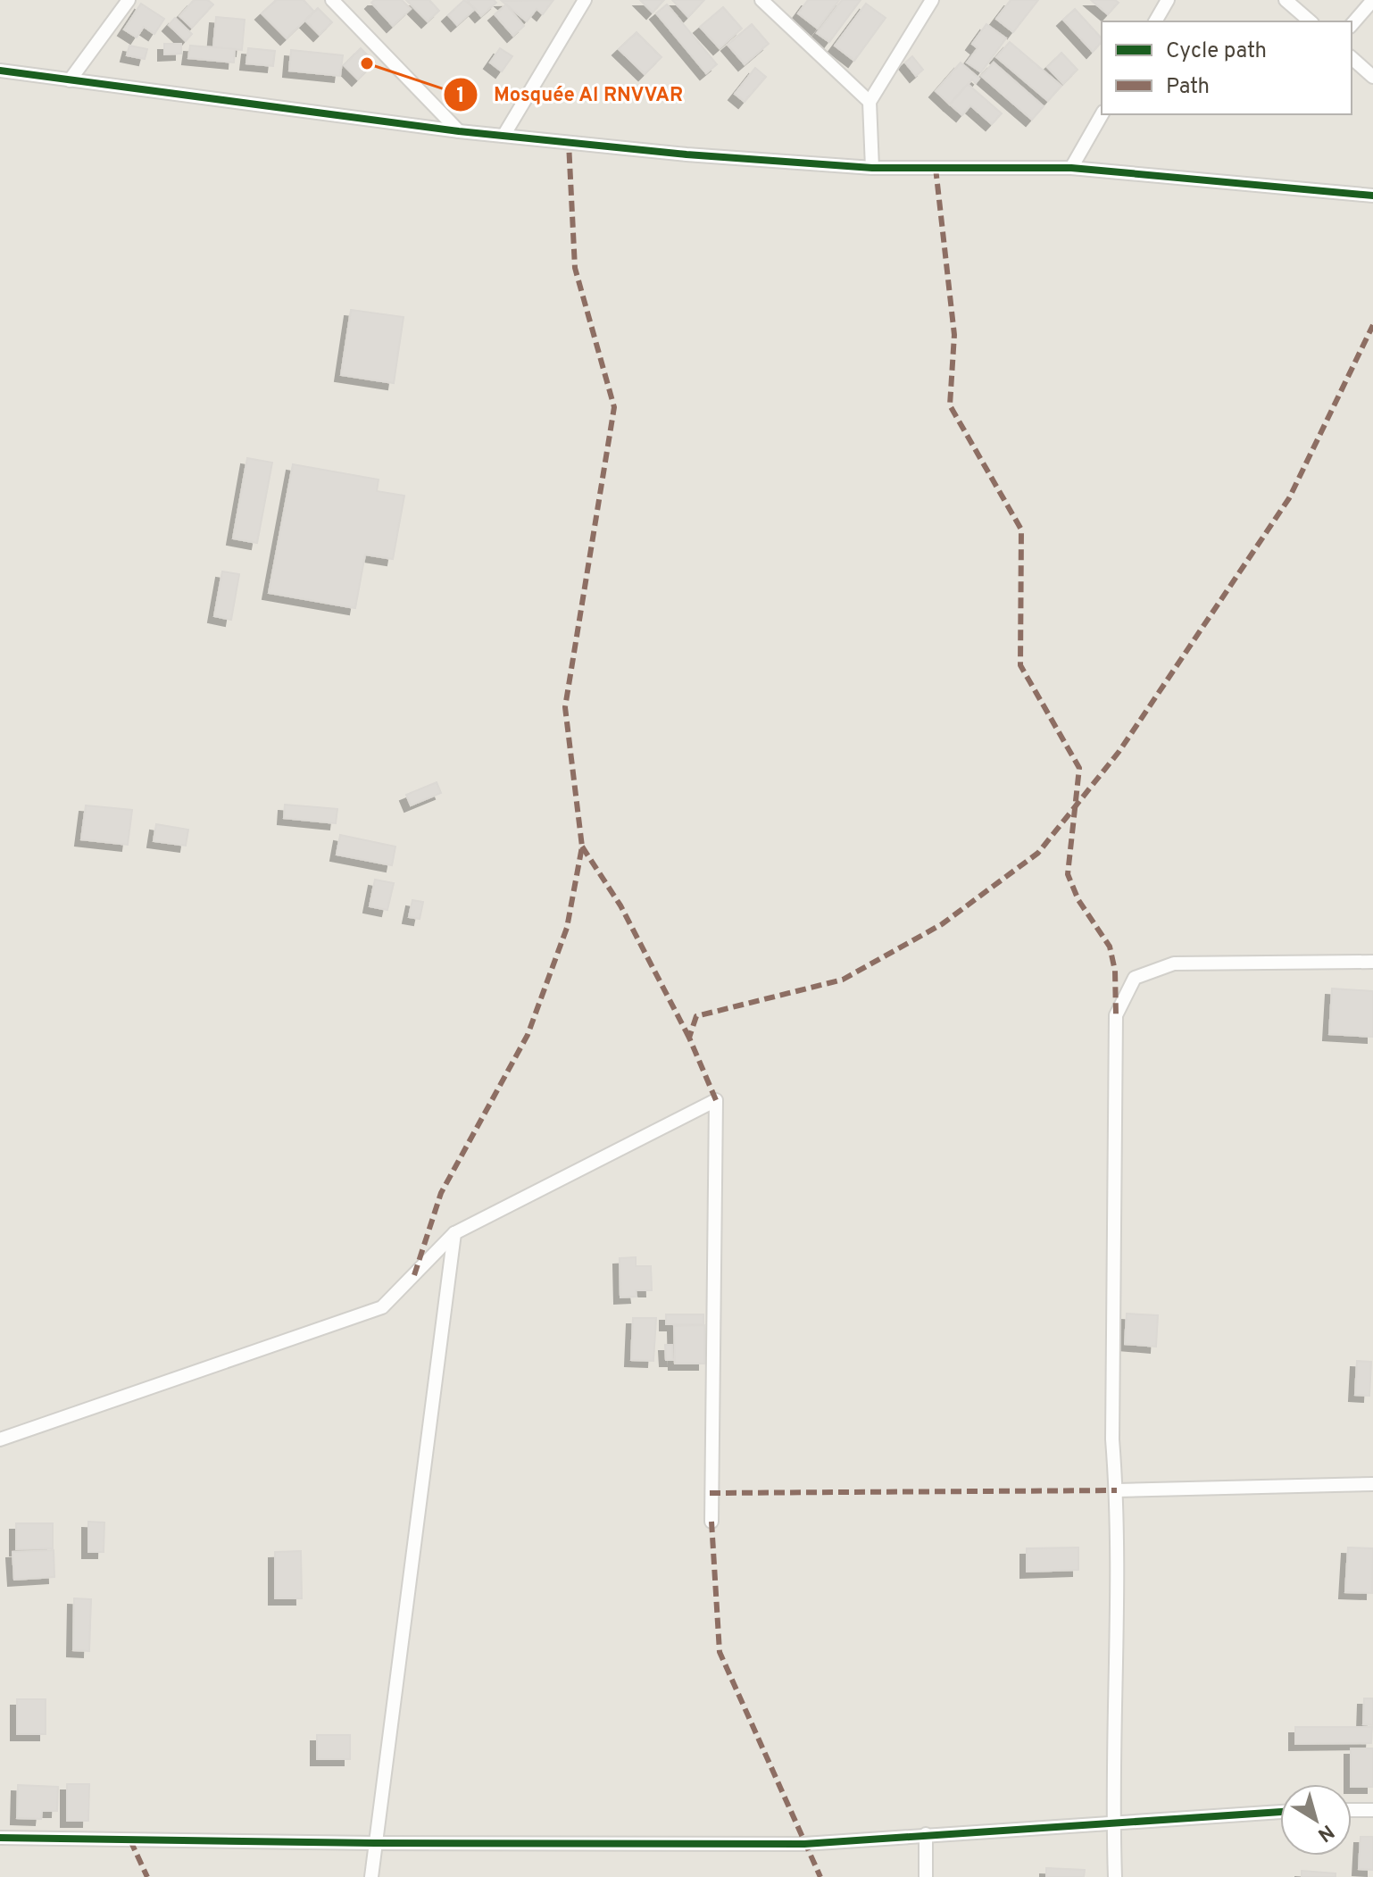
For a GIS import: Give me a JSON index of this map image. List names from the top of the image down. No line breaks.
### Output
{"places":["Mosquée Al RNVVAR"],"legend":["Cycle path","Path"],"north":"bottom right"}
